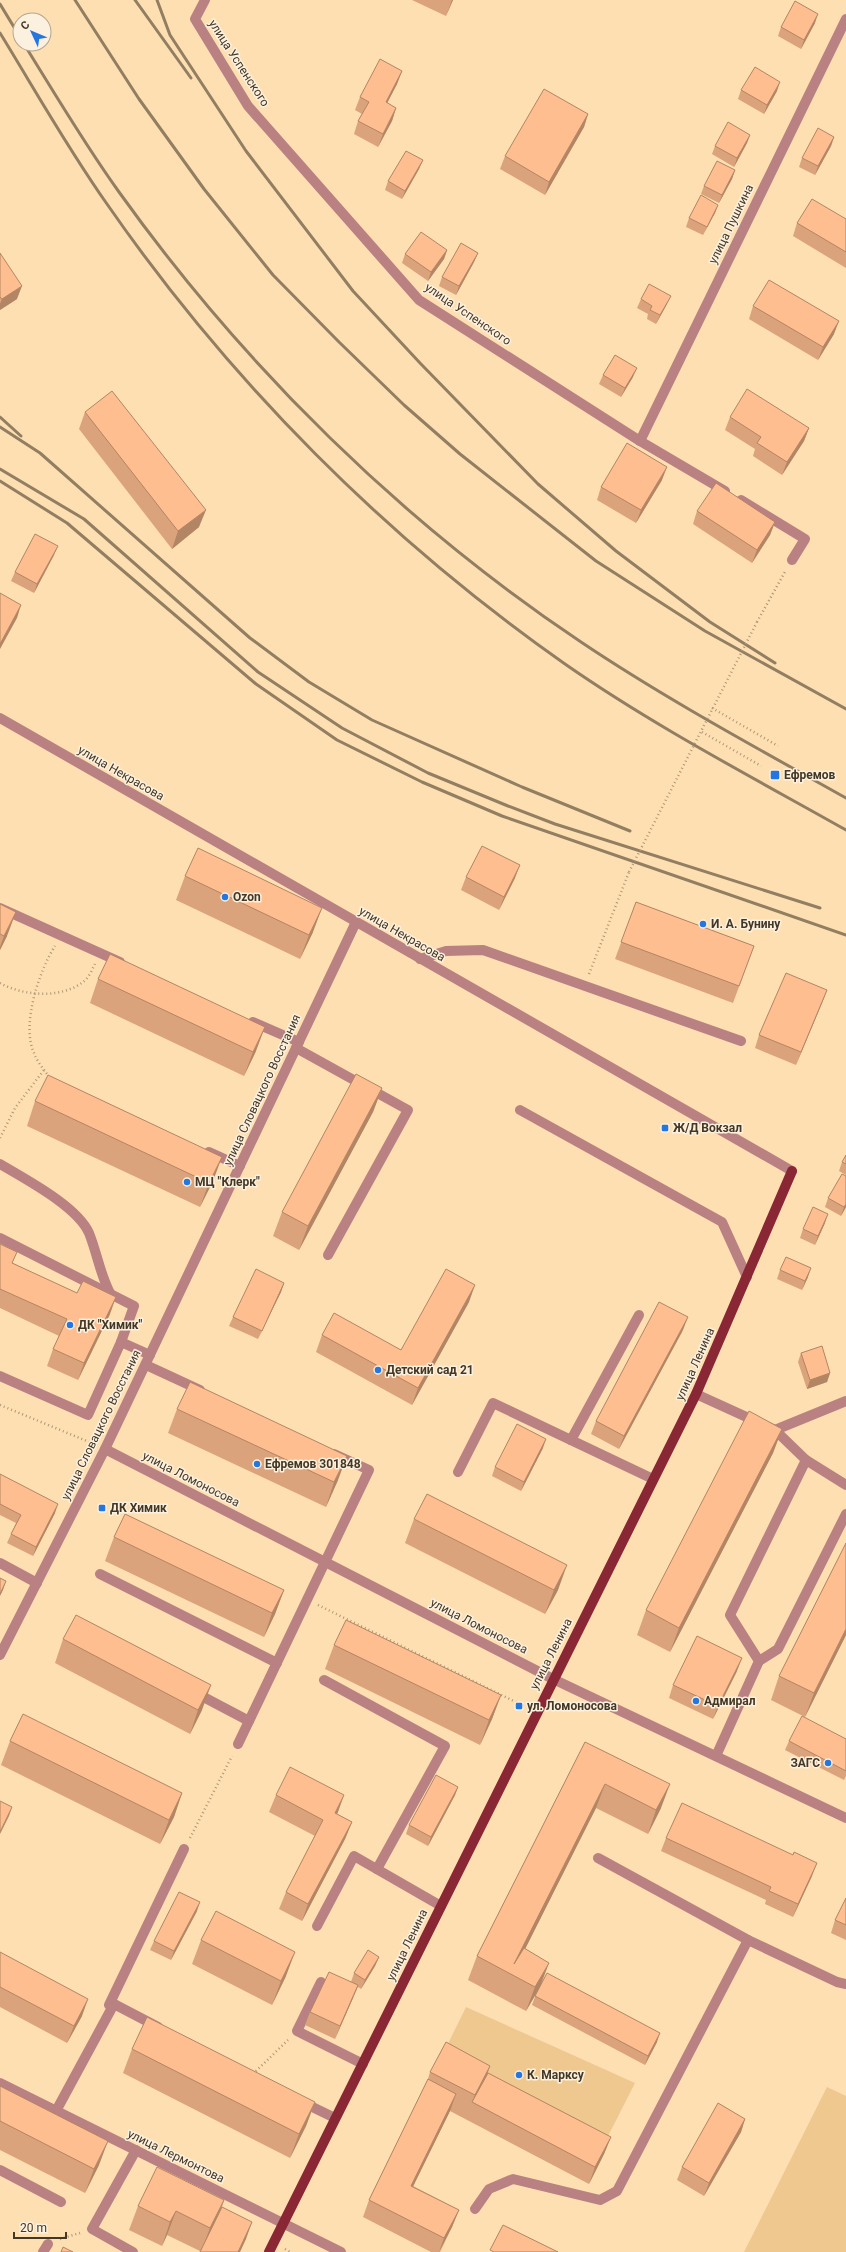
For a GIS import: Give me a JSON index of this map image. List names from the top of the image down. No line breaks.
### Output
{"streets":{"main road":["улица Ленина"],"street":["улица Успенского","улица Пушкина","улица Некрасова","улица Словацкого Восстания","улица Ломоносова","улица Лермонтова"]},"crossings":[["улица Успенского","улица Пушкина"],["улица Некрасова","улица Словацкого Восстания"],["улица Некрасова","улица Ленина"],["улица Словацкого Восстания","улица Ломоносова"],["улица Ленина","улица Ломоносова"],["улица Ленина","улица Лермонтова"]],"places":{"transit":["Ефремов","Ж/Д Вокзал","ДК Химик","ул. Ломоносова"],"other":["Ozon","И. А. Бунину","МЦ \"Клерк\"","ДК \"Химик\"","Детский сад 21","Ефремов 301848","Адмирал","ЗАГС","К. Марксу"]},"scale_bar":"20 m","north":"top left"}
